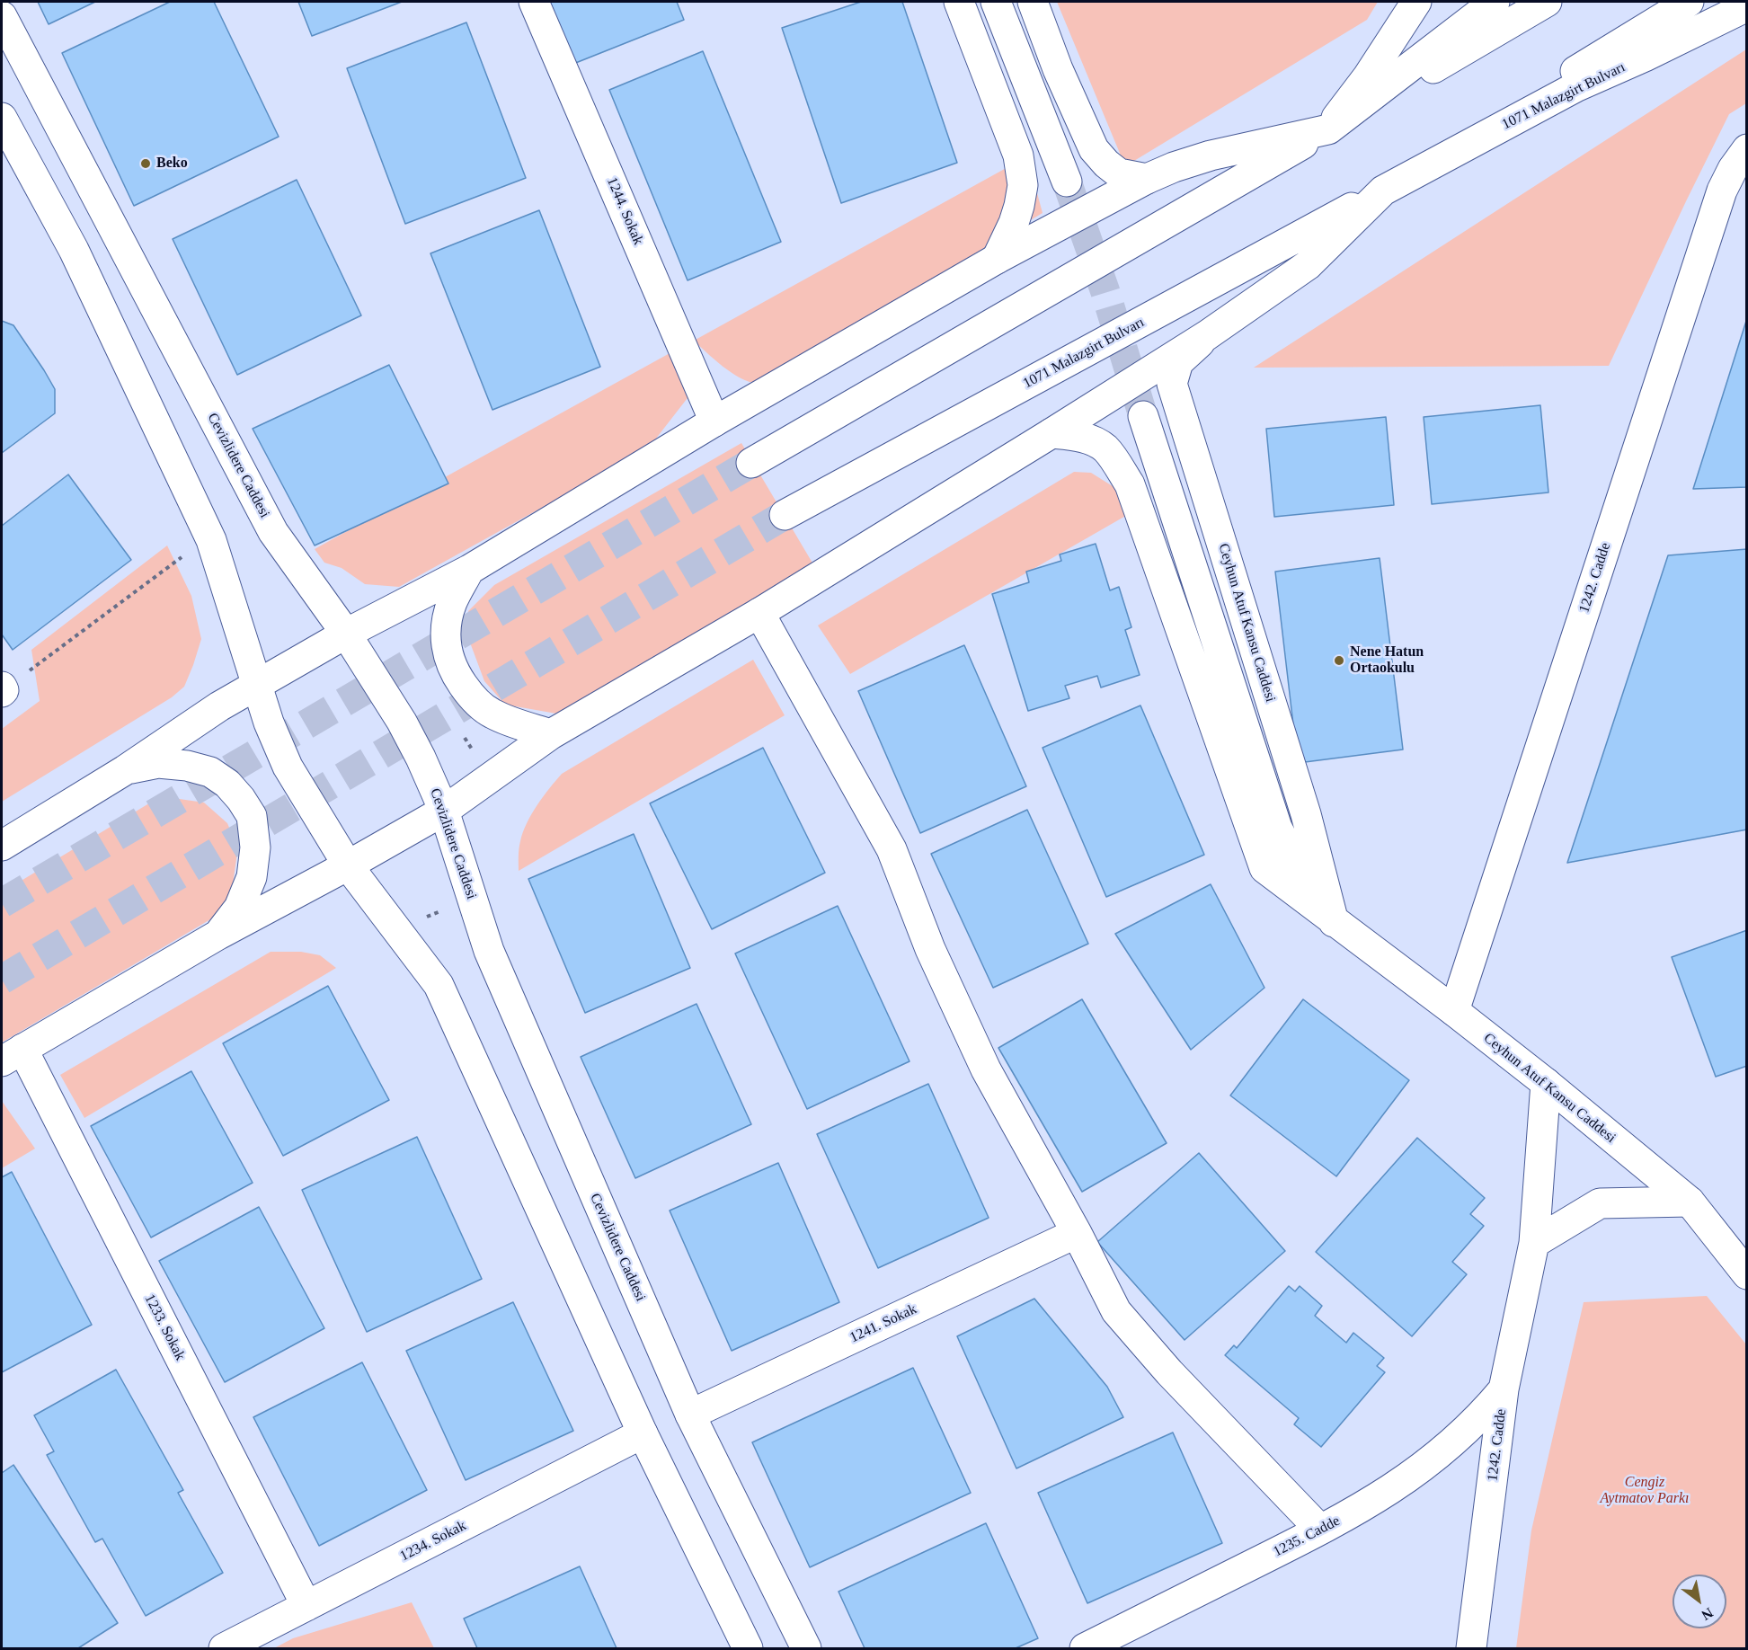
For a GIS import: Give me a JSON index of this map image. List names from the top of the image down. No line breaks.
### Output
{"streets":{"main road":["1071 Malazgirt Bulvarı","1244. Sokak","Cevizlidere Caddesi","1242. Cadde","Ceyhun Atuf Kansu Caddesi","1241. Sokak","1233. Sokak","1235. Cadde","1234. Sokak"]},"crossings":[["Cevizlidere Caddesi","1241. Sokak"],["1242. Cadde","Ceyhun Atuf Kansu Caddesi"],["1242. Cadde","1235. Cadde"],["1233. Sokak","1234. Sokak"]],"parks":["Cengiz Aytmatov Parkı"],"places":["Beko","Nene Hatun Ortaokulu"],"north":"bottom right"}
